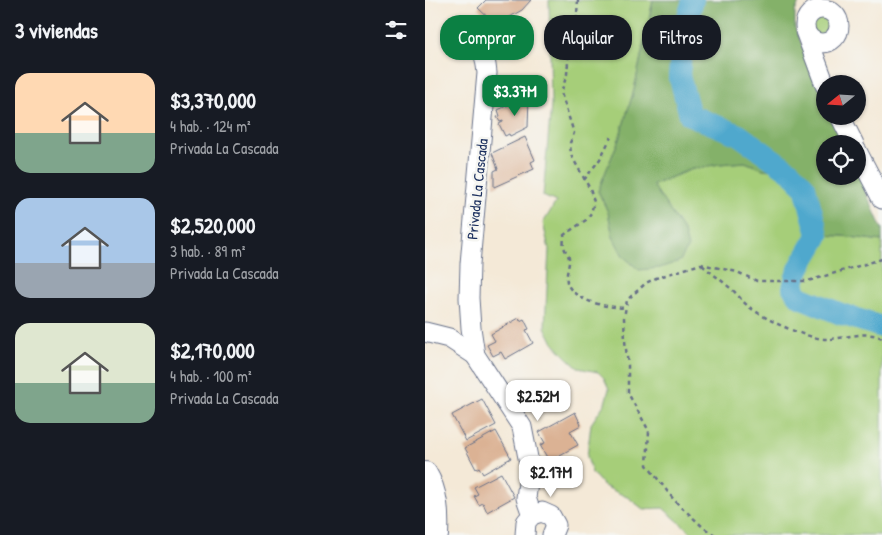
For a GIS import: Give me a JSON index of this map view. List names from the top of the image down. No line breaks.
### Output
{"streets":{"street":["Privada La Cascada"]},"north":"left","page":{"heading":"3 viviendas","chip":["Comprar","Alquilar","Filtros"],"list":[{"name":"$3,370,000","note":"4 hab. · 124 m² · Privada La Cascada"},{"name":"$2,520,000","note":"3 hab. · 89 m² · Privada La Cascada"},{"name":"$2,170,000","note":"4 hab. · 100 m² · Privada La Cascada"}],"price":["$3.37M","$2.52M","$2.17M"]}}
